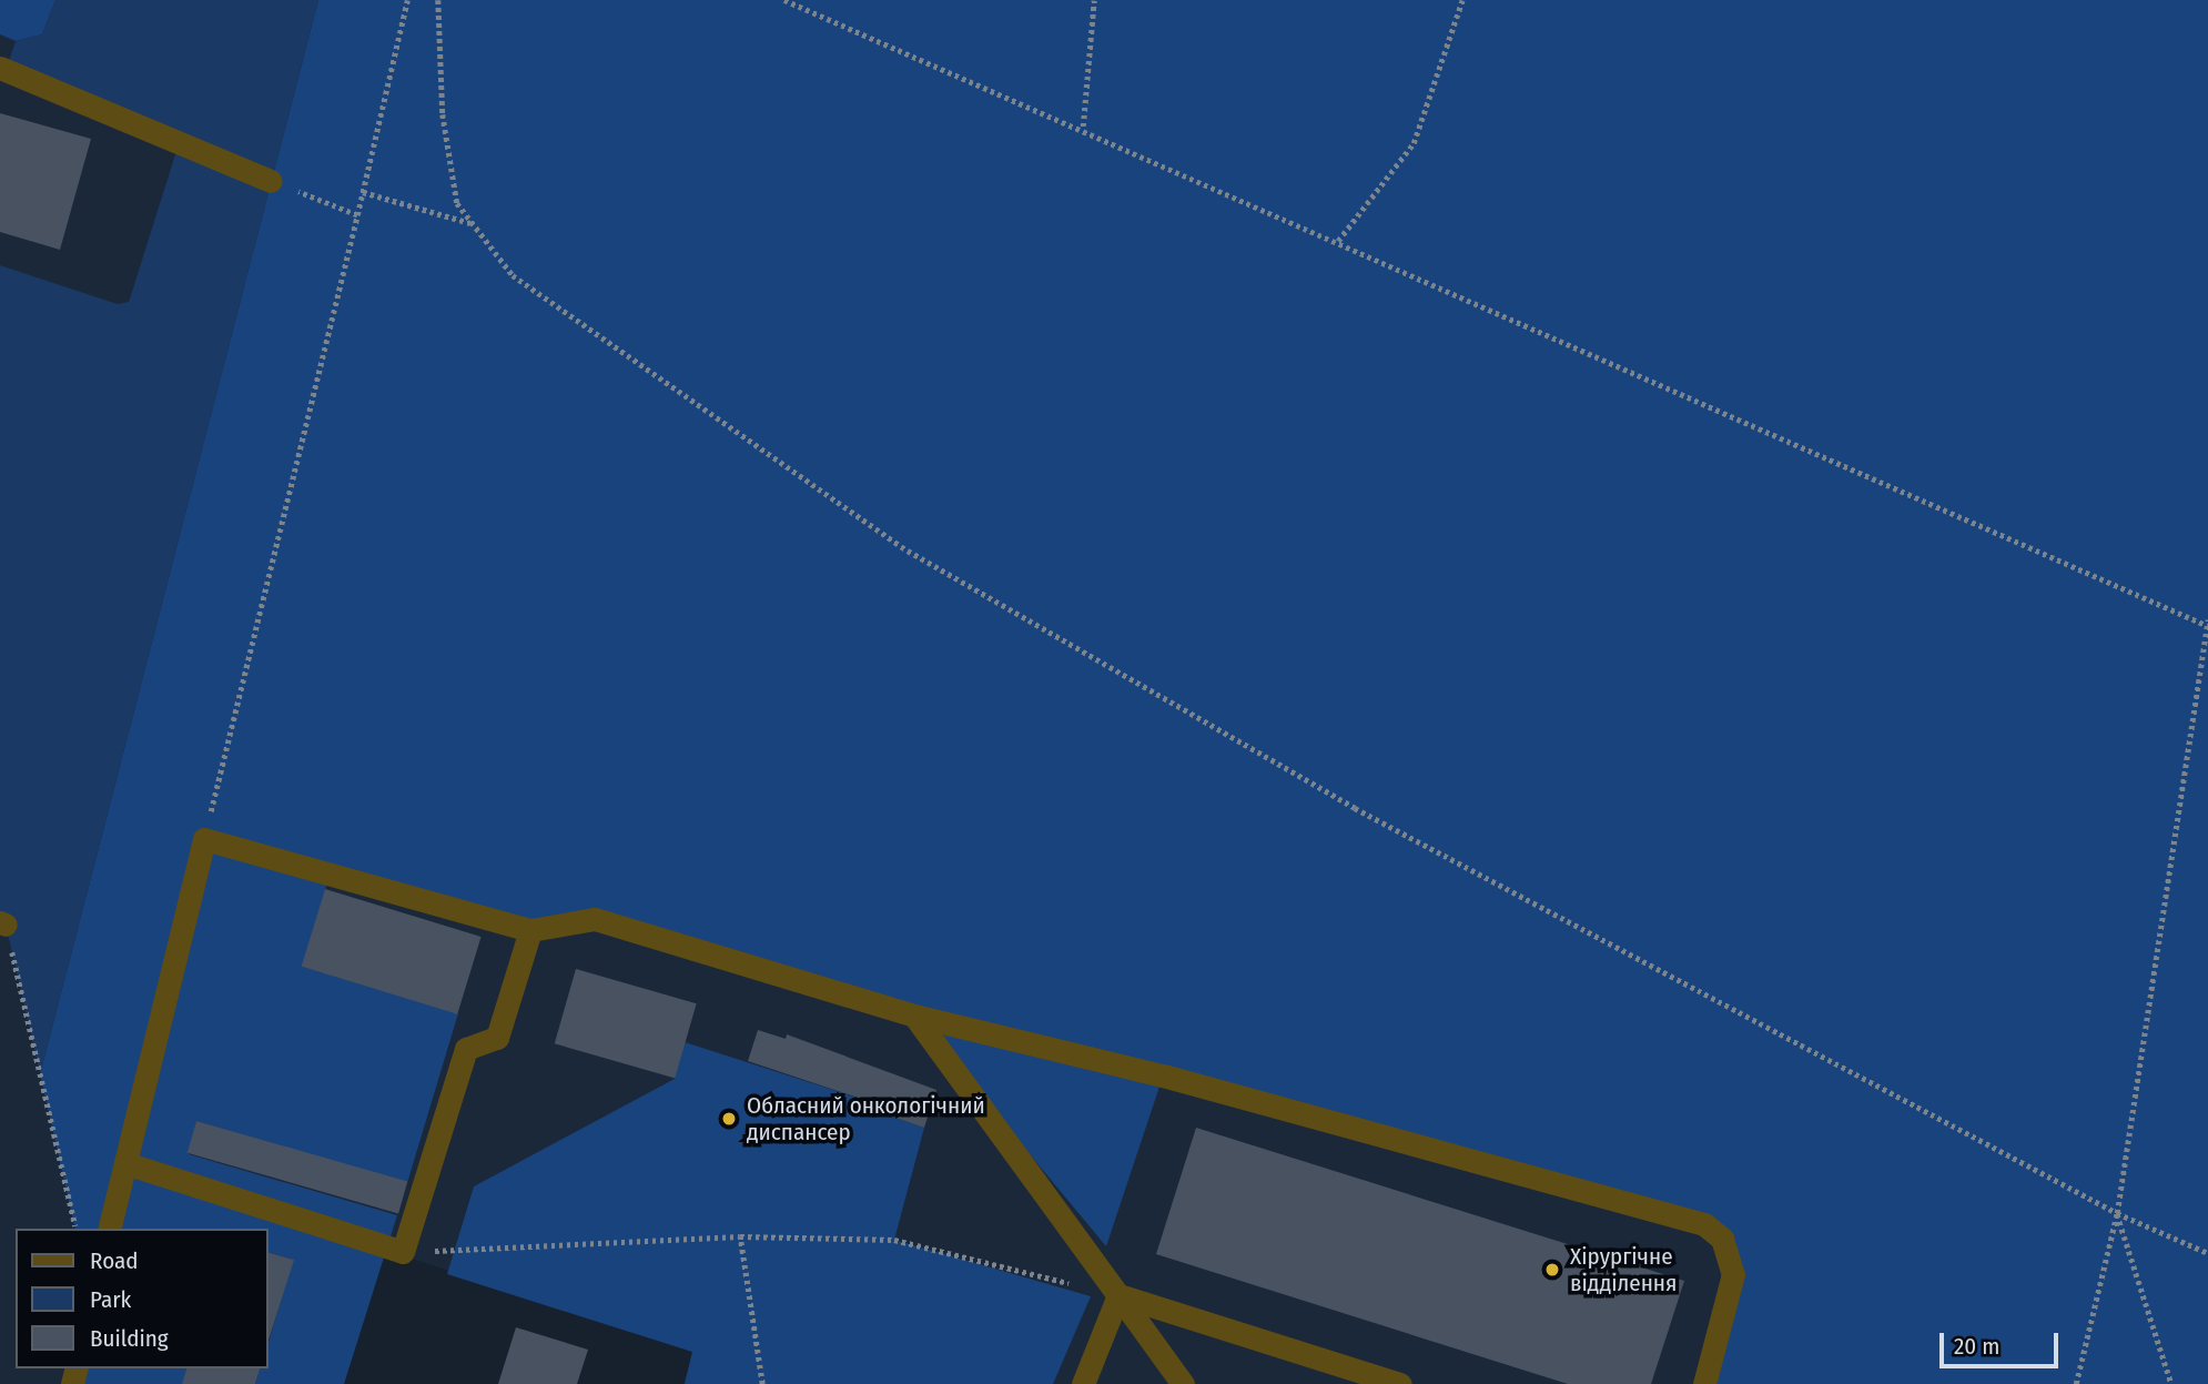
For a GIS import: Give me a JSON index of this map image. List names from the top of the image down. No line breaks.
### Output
{"places":["Обласний онкологічний диспансер","Хірургічне відділення"],"legend":["Road","Park","Building"],"scale_bar":"20 m"}
